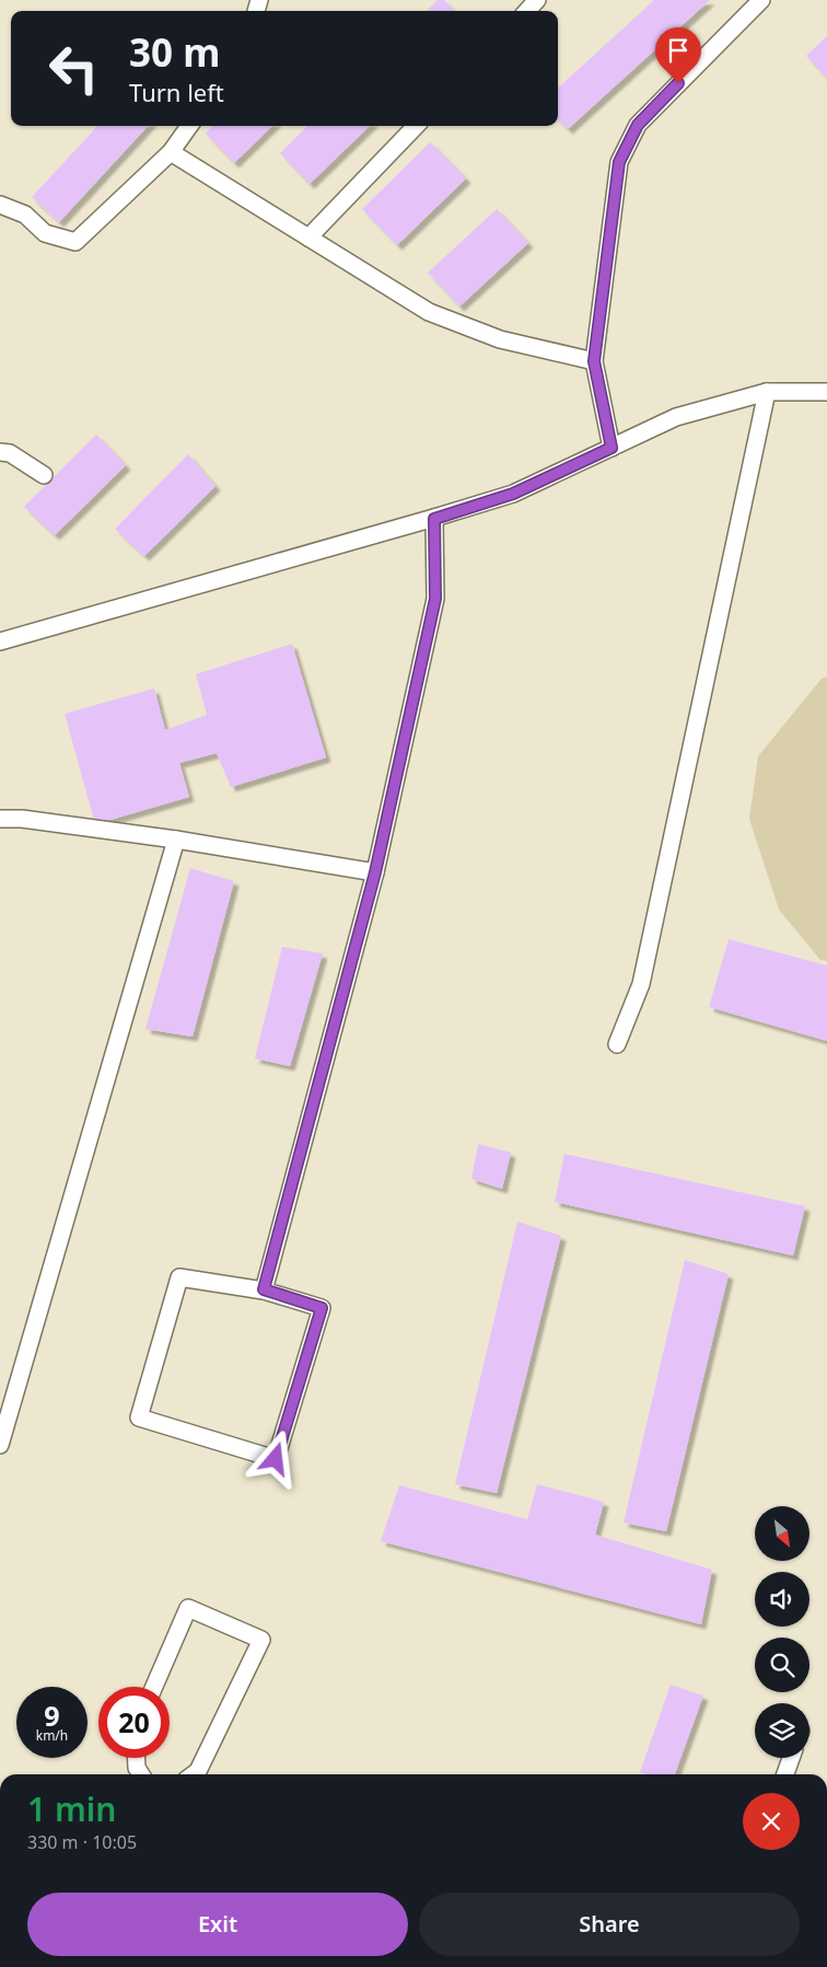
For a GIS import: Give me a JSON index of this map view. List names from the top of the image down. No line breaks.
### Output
{"north":"bottom right","page":{"turn":["30 m","Turn left"],"speed":"9 km/h","limit":"20","heading":["1 min","330 m · 10:05"],"buttons":["Exit","Share"]}}
